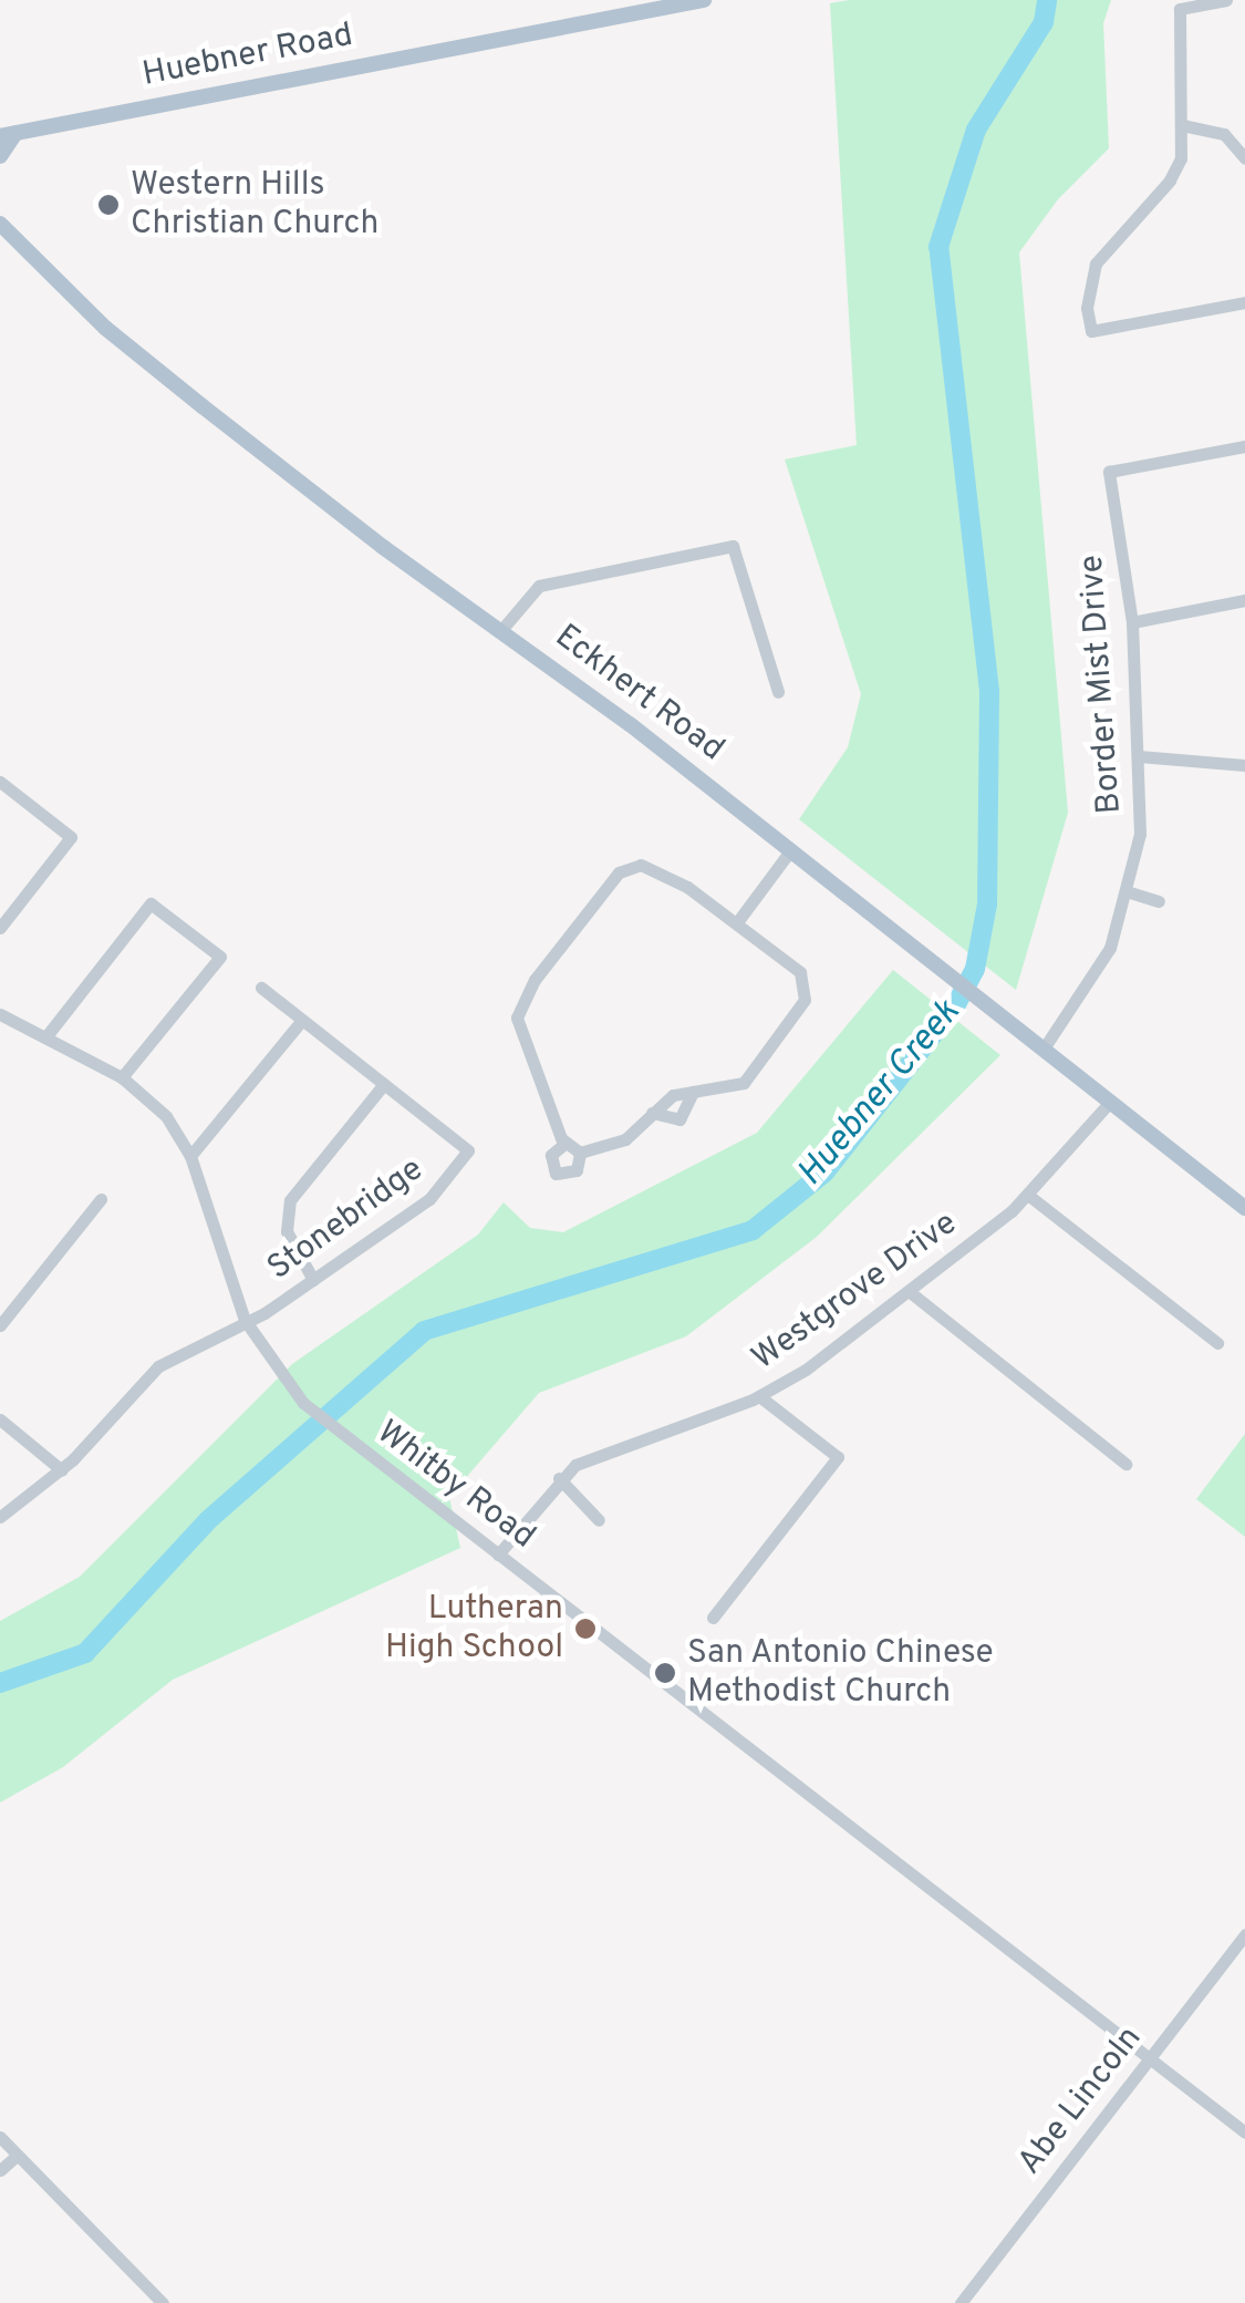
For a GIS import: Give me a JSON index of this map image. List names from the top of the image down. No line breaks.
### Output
{"streets":{"main road":["Huebner Road","Eckhert Road"],"street":["Border Mist Drive","Stonebridge","Westgrove Drive","Whitby Road","Abe Lincoln"]},"crossings":[["Border Mist Drive","Eckhert Road"],["Eckhert Road","Westgrove Drive"],["Stonebridge","Whitby Road"],["Westgrove Drive","Whitby Road"],["Whitby Road","Abe Lincoln"]],"water":["Huebner Creek"],"places":["Western Hills Christian Church","Lutheran High School","San Antonio Chinese Methodist Church"]}
